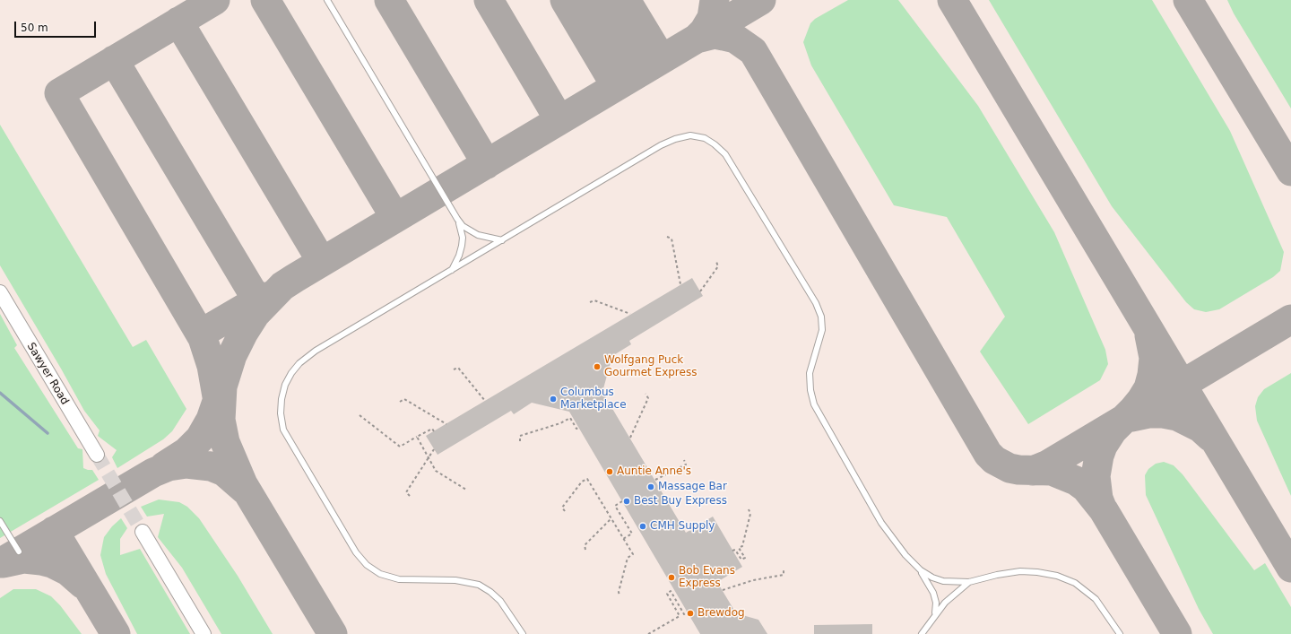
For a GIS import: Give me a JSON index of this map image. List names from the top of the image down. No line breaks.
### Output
{"streets":{"street":["Sawyer Road"]},"places":["Wolfgang Puck Gourmet Express","Columbus Marketplace","Auntie Anne's","Massage Bar","Best Buy Express","CMH Supply","Bob Evans Express","Brewdog"],"scale_bar":"50 m"}
